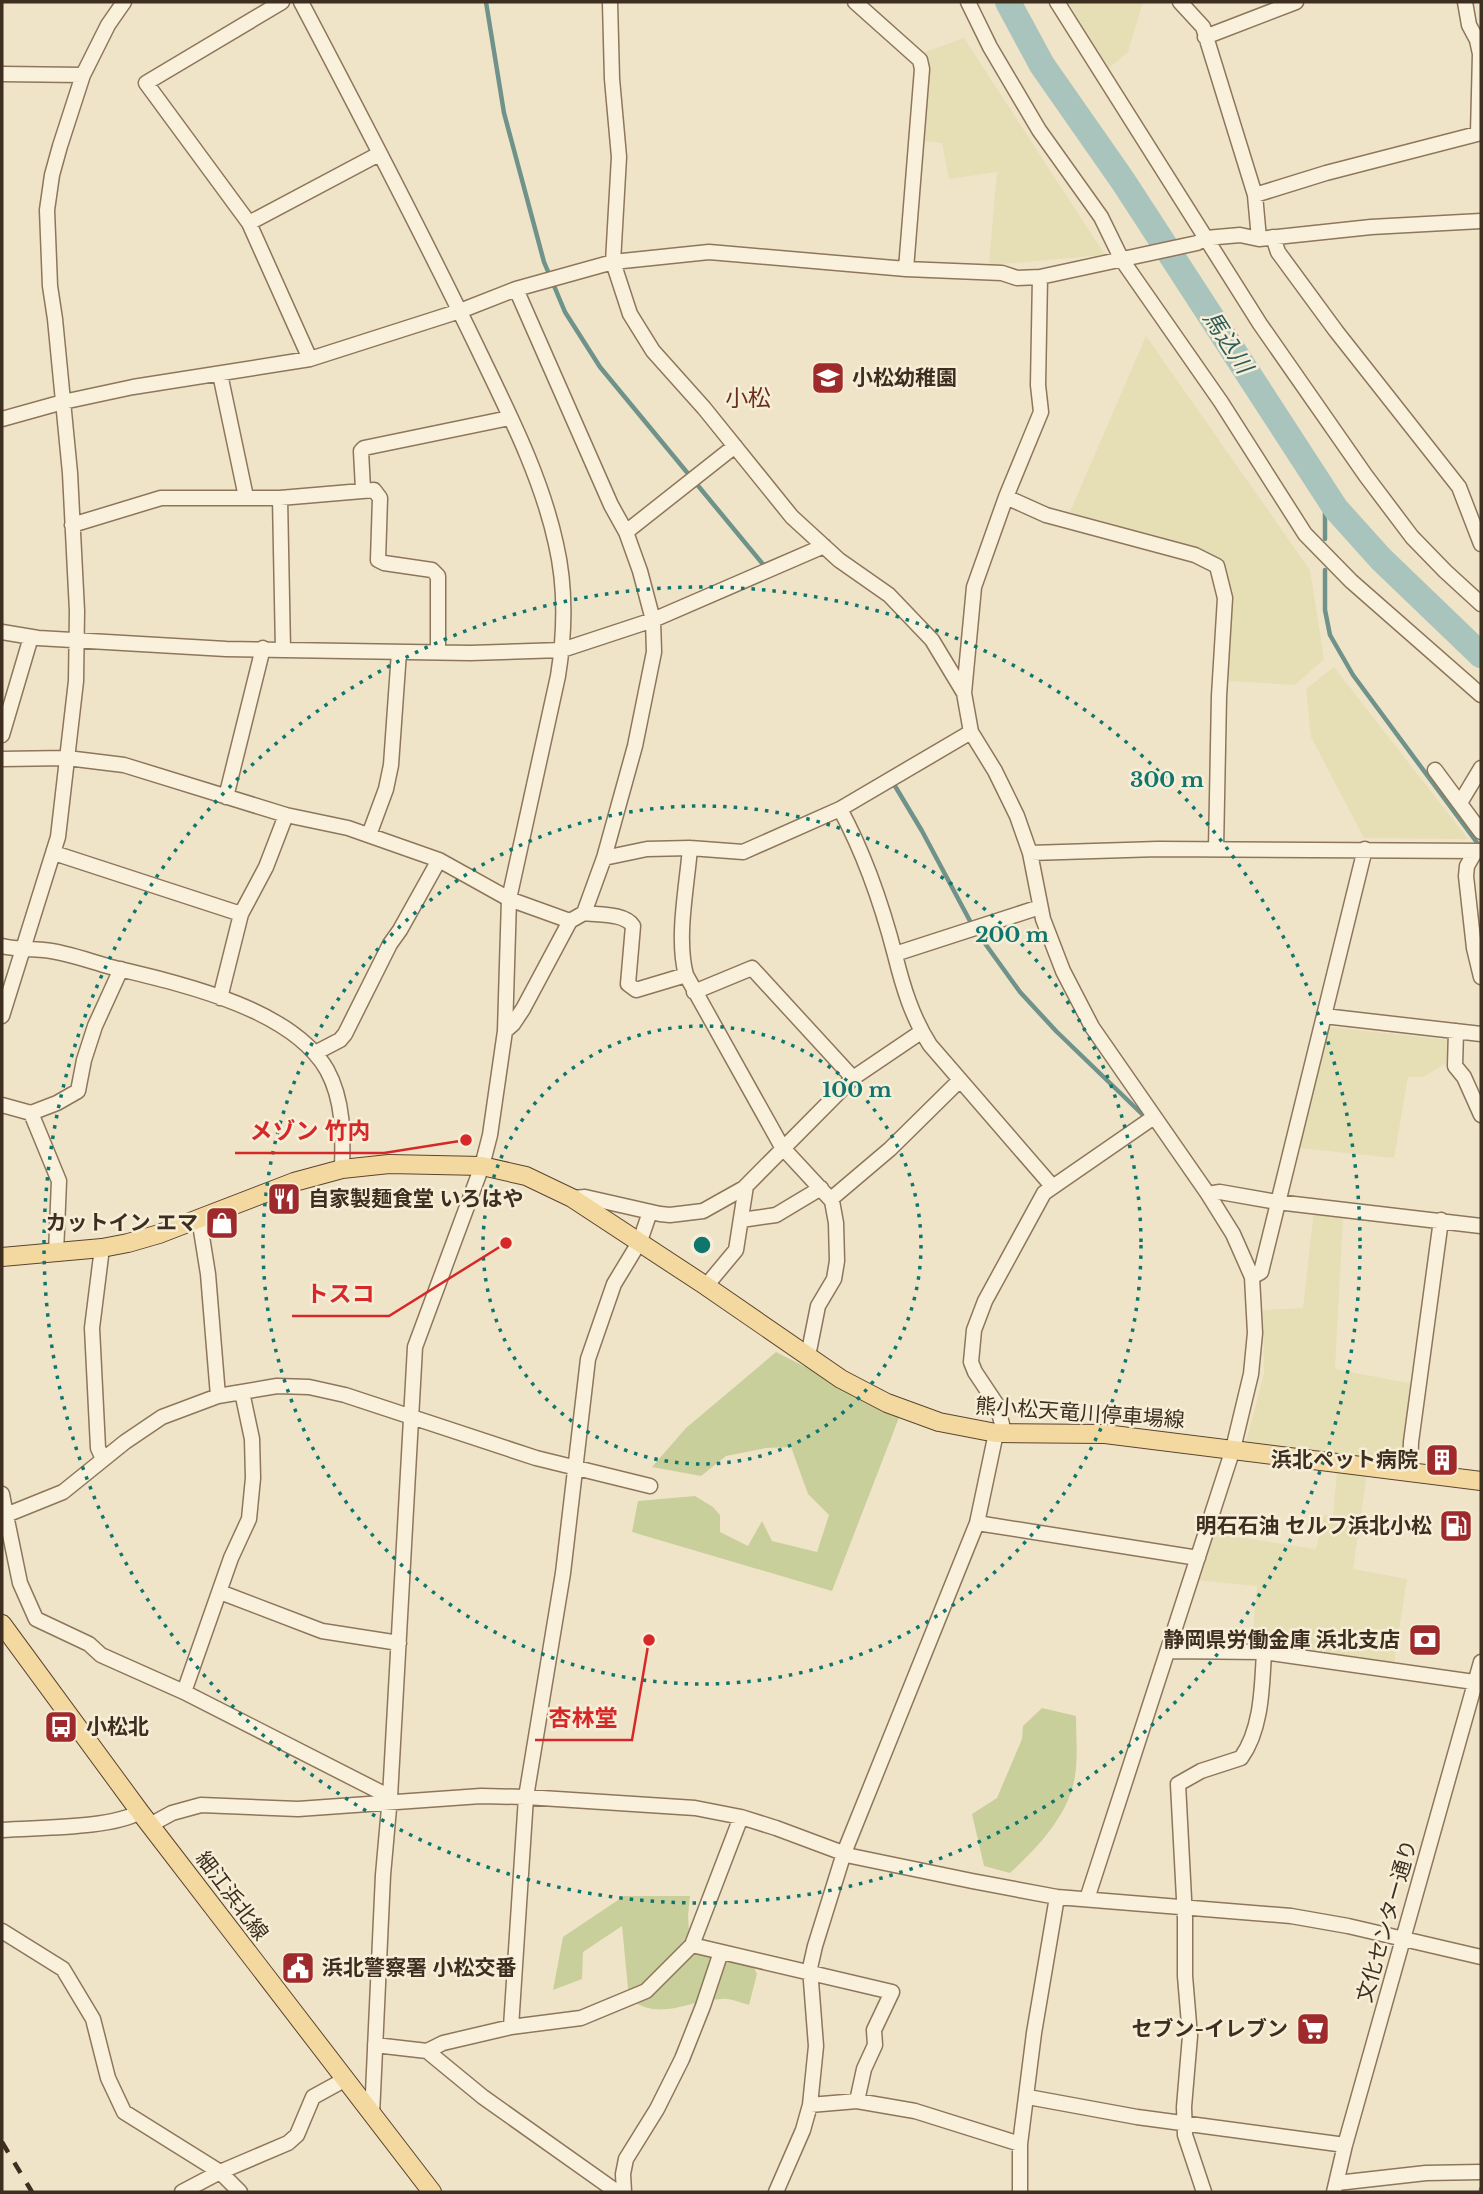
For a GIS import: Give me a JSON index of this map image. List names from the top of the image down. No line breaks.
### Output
{"streets":{"main road":["熊小松天竜川停車場線","細江浜北線"],"street":["文化センター通り"]},"districts":["小松"],"water":["馬込川"],"places":{"school or university":["小松幼稚園"],"other":["メゾン 竹内","トスコ","杏林堂"],"restaurant":["自家製麺食堂 いろはや"],"shop":["カットイン エマ"],"building":["浜北ペット病院"],"fuel station":["明石石油 セルフ浜北小松"],"bank":["静岡県労働金庫 浜北支店"],"bus stop":["小松北"],"public building":["浜北警察署 小松交番"],"supermarket":["セブン-イレブン"]},"rings":["300 m","200 m","100 m"]}
